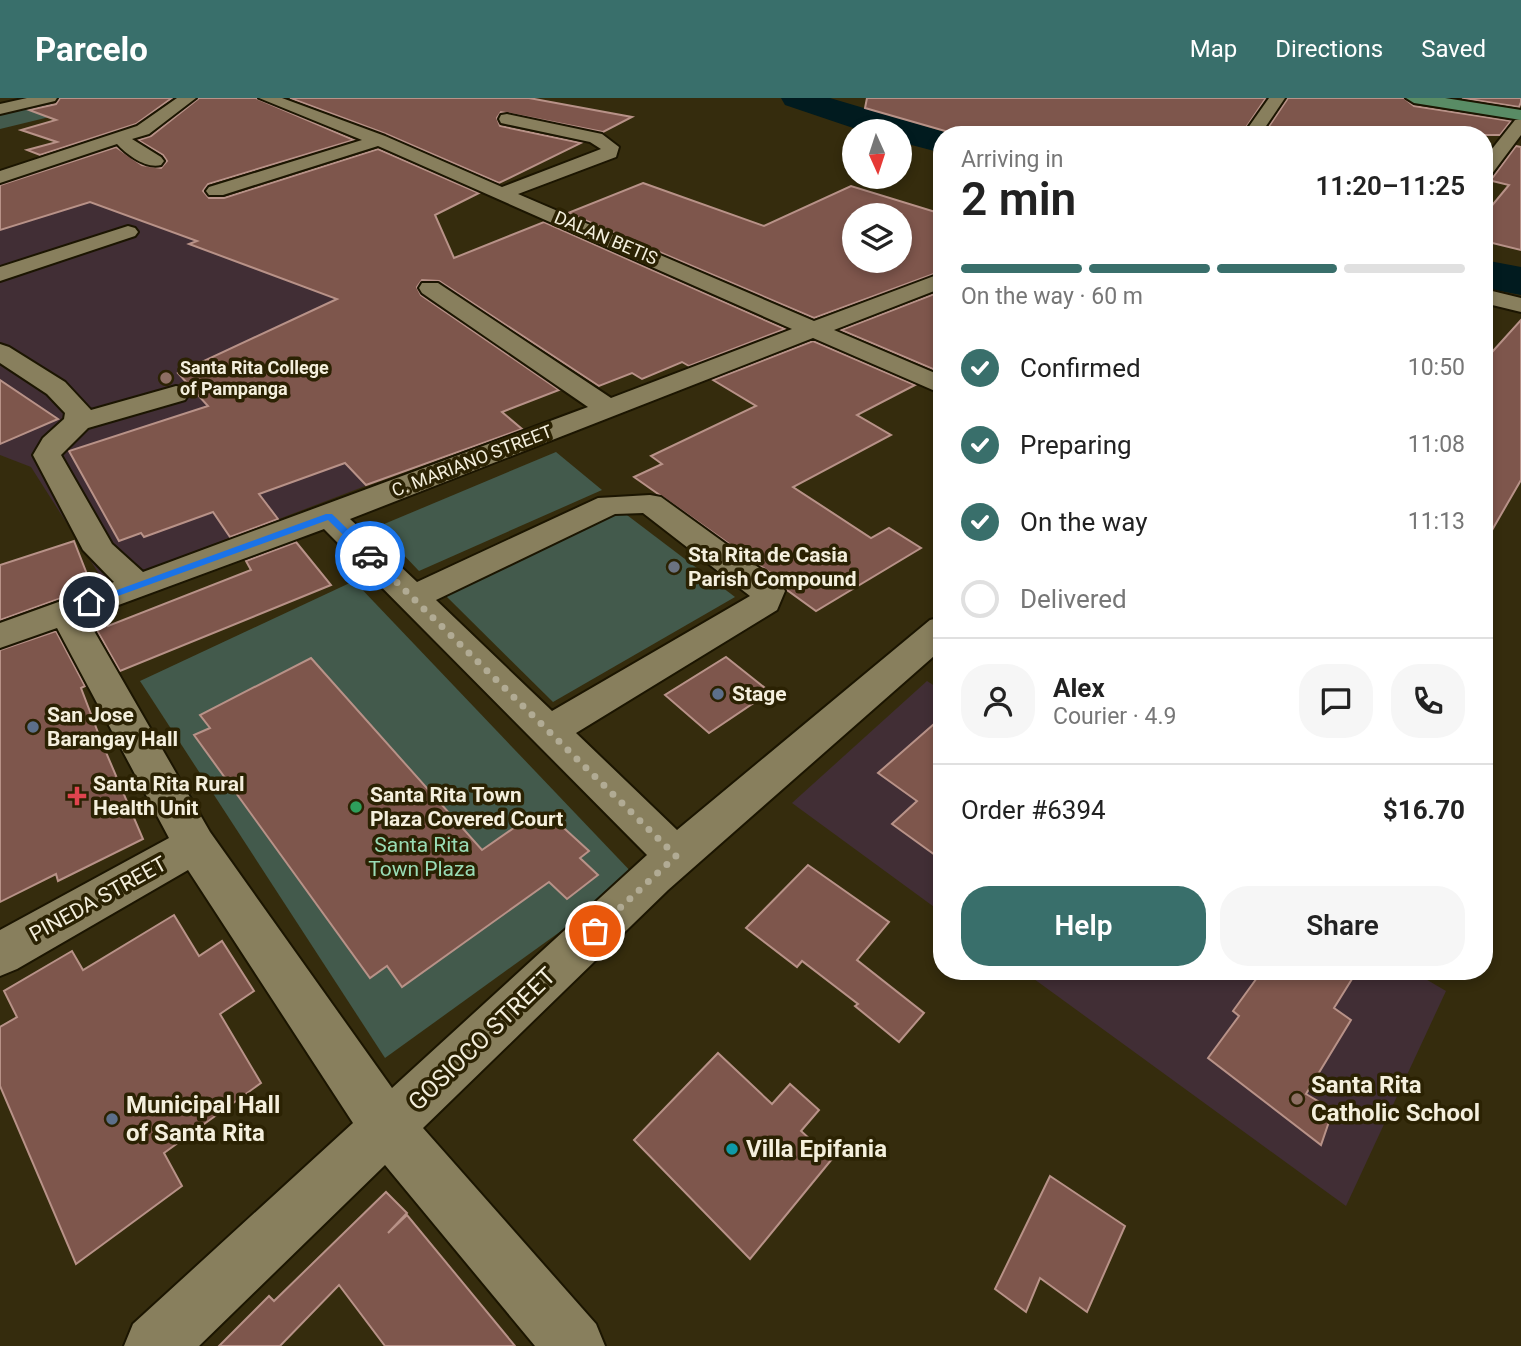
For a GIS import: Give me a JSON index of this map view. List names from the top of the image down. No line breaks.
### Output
{"streets":{"street":["DALAN BETIS","C. MARIANO STREET","PINEDA STREET","GOSIOCO STREET"]},"crossings":[["DALAN BETIS","C. MARIANO STREET"]],"parks":["Santa Rita Town Plaza"],"places":{"other":["Santa Rita College of Pampanga","Sta Rita de Casia Parish Compound","Stage","San Jose Barangay Hall","Santa Rita Town Plaza Covered Court","Santa Rita Catholic School","Municipal Hall of Santa Rita","Villa Epifania"],"health":["Santa Rita Rural Health Unit"]},"north":"bottom","page":{"header":"Parcelo","nav":["Map","Directions","Saved"],"heading":["2 min","Arriving in","11:20–11:25"],"panel":["Alex","Courier · 4.9","Order #6394","$16.70"],"bar":"On the way · 60 m","list":[["Confirmed","10:50"],["Preparing","11:08"],["On the way","11:13"],"Delivered"],"buttons":["Help","Share"]}}
